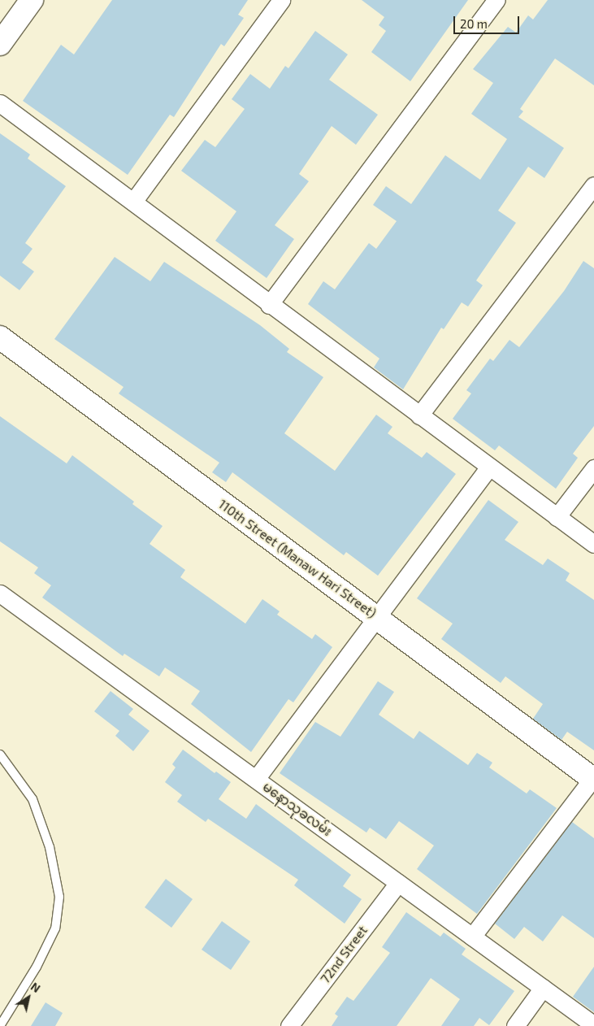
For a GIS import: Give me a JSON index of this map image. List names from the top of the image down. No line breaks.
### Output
{"streets":{"main road":["110th Street (Manaw Hari Street)"],"street":["မနောသုခလမ်း","72nd Street"]},"crossings":[["မနောသုခလမ်း","72nd Street"]],"scale_bar":"20 m","north":"top right"}
